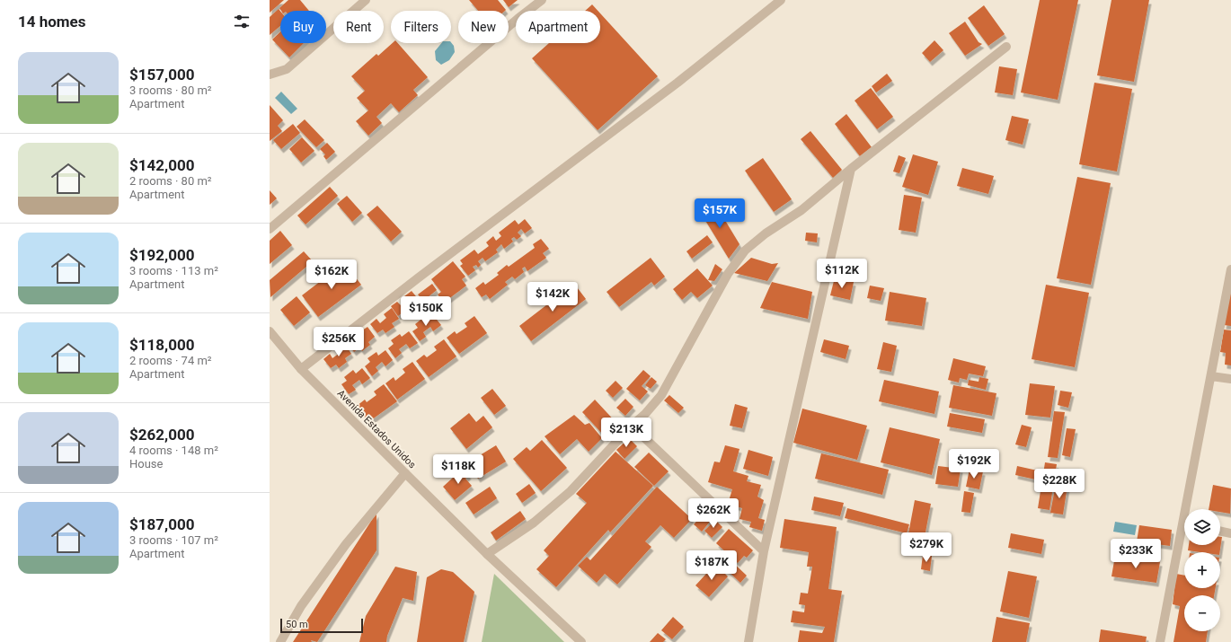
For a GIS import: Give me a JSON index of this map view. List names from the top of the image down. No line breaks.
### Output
{"streets":{"street":["Avenida Estados Unidos"]},"scale_bar":"50 m","page":{"heading":"14 homes","chip":["Buy","Rent","Filters","New","Apartment"],"list":[{"name":"$157,000","note":"3 rooms · 80 m² · Apartment"},{"name":"$142,000","note":"2 rooms · 80 m² · Apartment"},{"name":"$192,000","note":"3 rooms · 113 m² · Apartment"},{"name":"$118,000","note":"2 rooms · 74 m² · Apartment"},{"name":"$262,000","note":"4 rooms · 148 m² · House"},{"name":"$187,000","note":"3 rooms · 107 m² · Apartment"}],"price":["$157K","$112K","$162K","$142K","$150K","$256K","$213K","$192K","$118K","$228K","$262K","$279K","$233K","$187K"],"map_buttons":["+","−"],"scale":"50 m"}}
